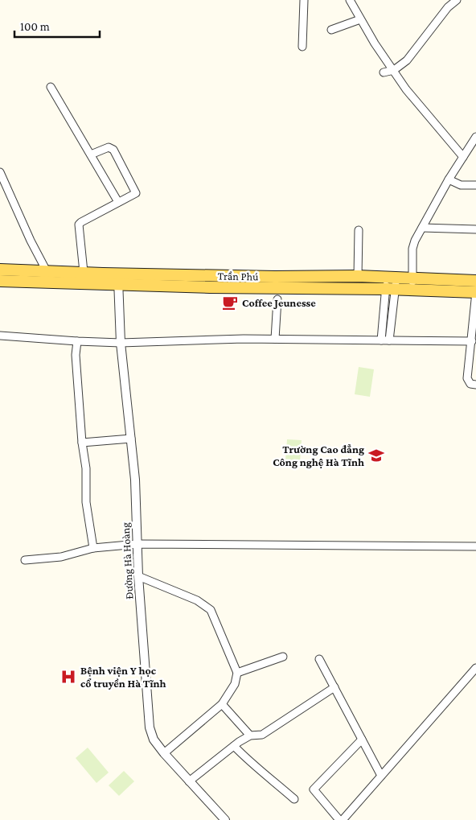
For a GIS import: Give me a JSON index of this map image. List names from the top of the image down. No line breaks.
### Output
{"streets":{"main road":["Trần Phú"],"street":["Đường Hà Hoàng"]},"crossings":[["Trần Phú","Đường Hà Hoàng"]],"places":{"cafe":["Coffee Jeunesse"],"school or university":["Trường Cao đẳng Công nghệ Hà Tĩnh"],"hospital":["Bệnh viện Y học cổ truyền Hà Tĩnh"]},"scale_bar":"100 m"}
